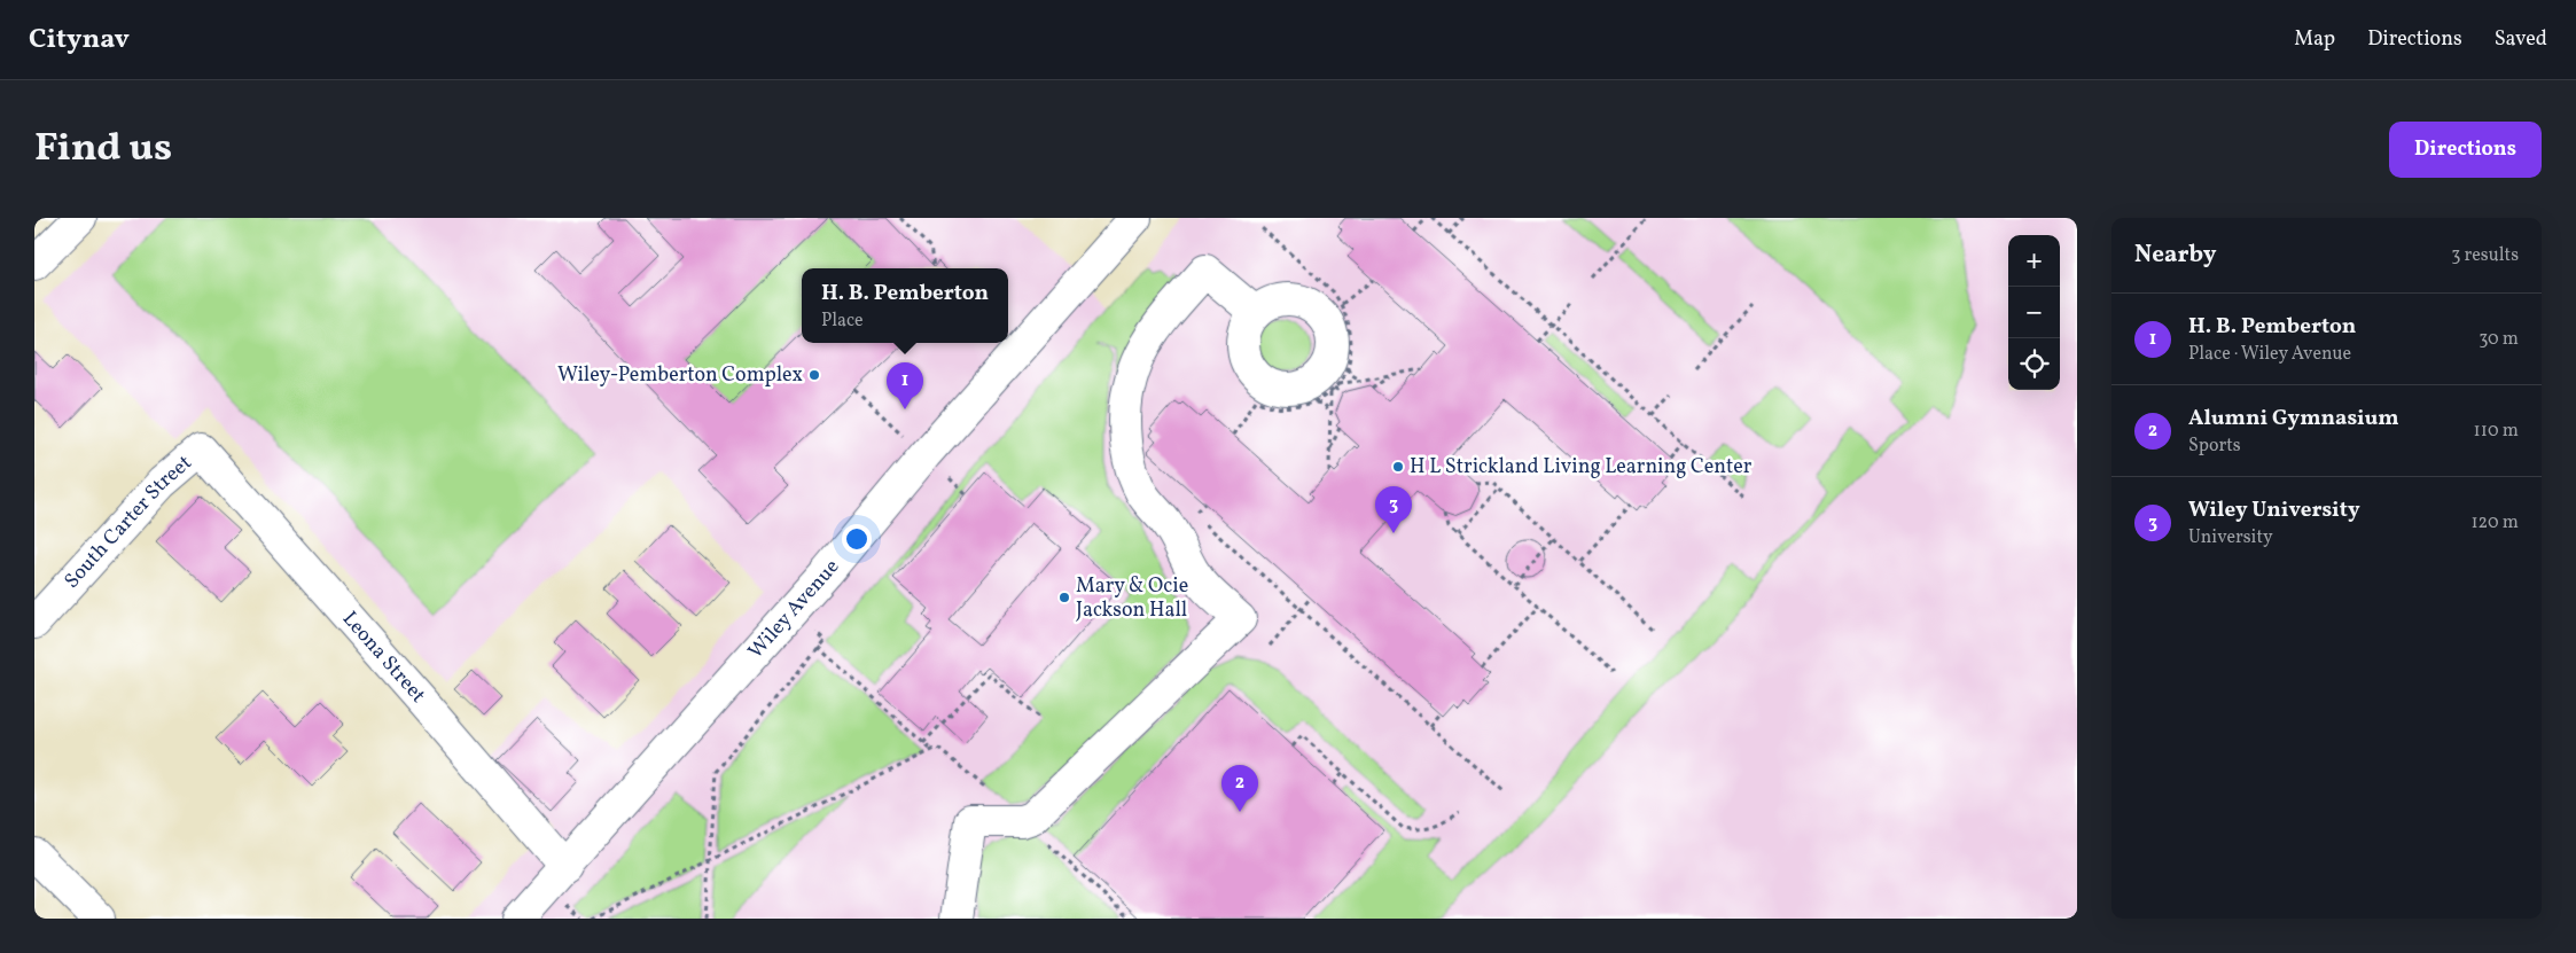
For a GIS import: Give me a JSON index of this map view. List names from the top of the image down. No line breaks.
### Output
{"streets":{"street":["South Carter Street","Wiley Avenue","Leona Street"]},"crossings":[["South Carter Street","Leona Street"],["Wiley Avenue","Leona Street"]],"places":["Wiley-Pemberton Complex","H L Strickland Living Learning Center","Mary & Ocie Jackson Hall"],"page":{"header":"Citynav","nav":["Map","Directions","Saved"],"title":"Find us","buttons":"Directions","heading":["Nearby","3 results"],"map_buttons":["+","−"],"popup":["H. B. Pemberton","Place"],"list":[{"mark":"1","name":"H. B. Pemberton","note":"Place · Wiley Avenue","value":"30 m"},{"mark":"2","name":"Alumni Gymnasium","note":"Sports","value":"110 m"},{"mark":"3","name":"Wiley University","note":"University","value":"120 m"}],"pins":["1","3","2"]}}
